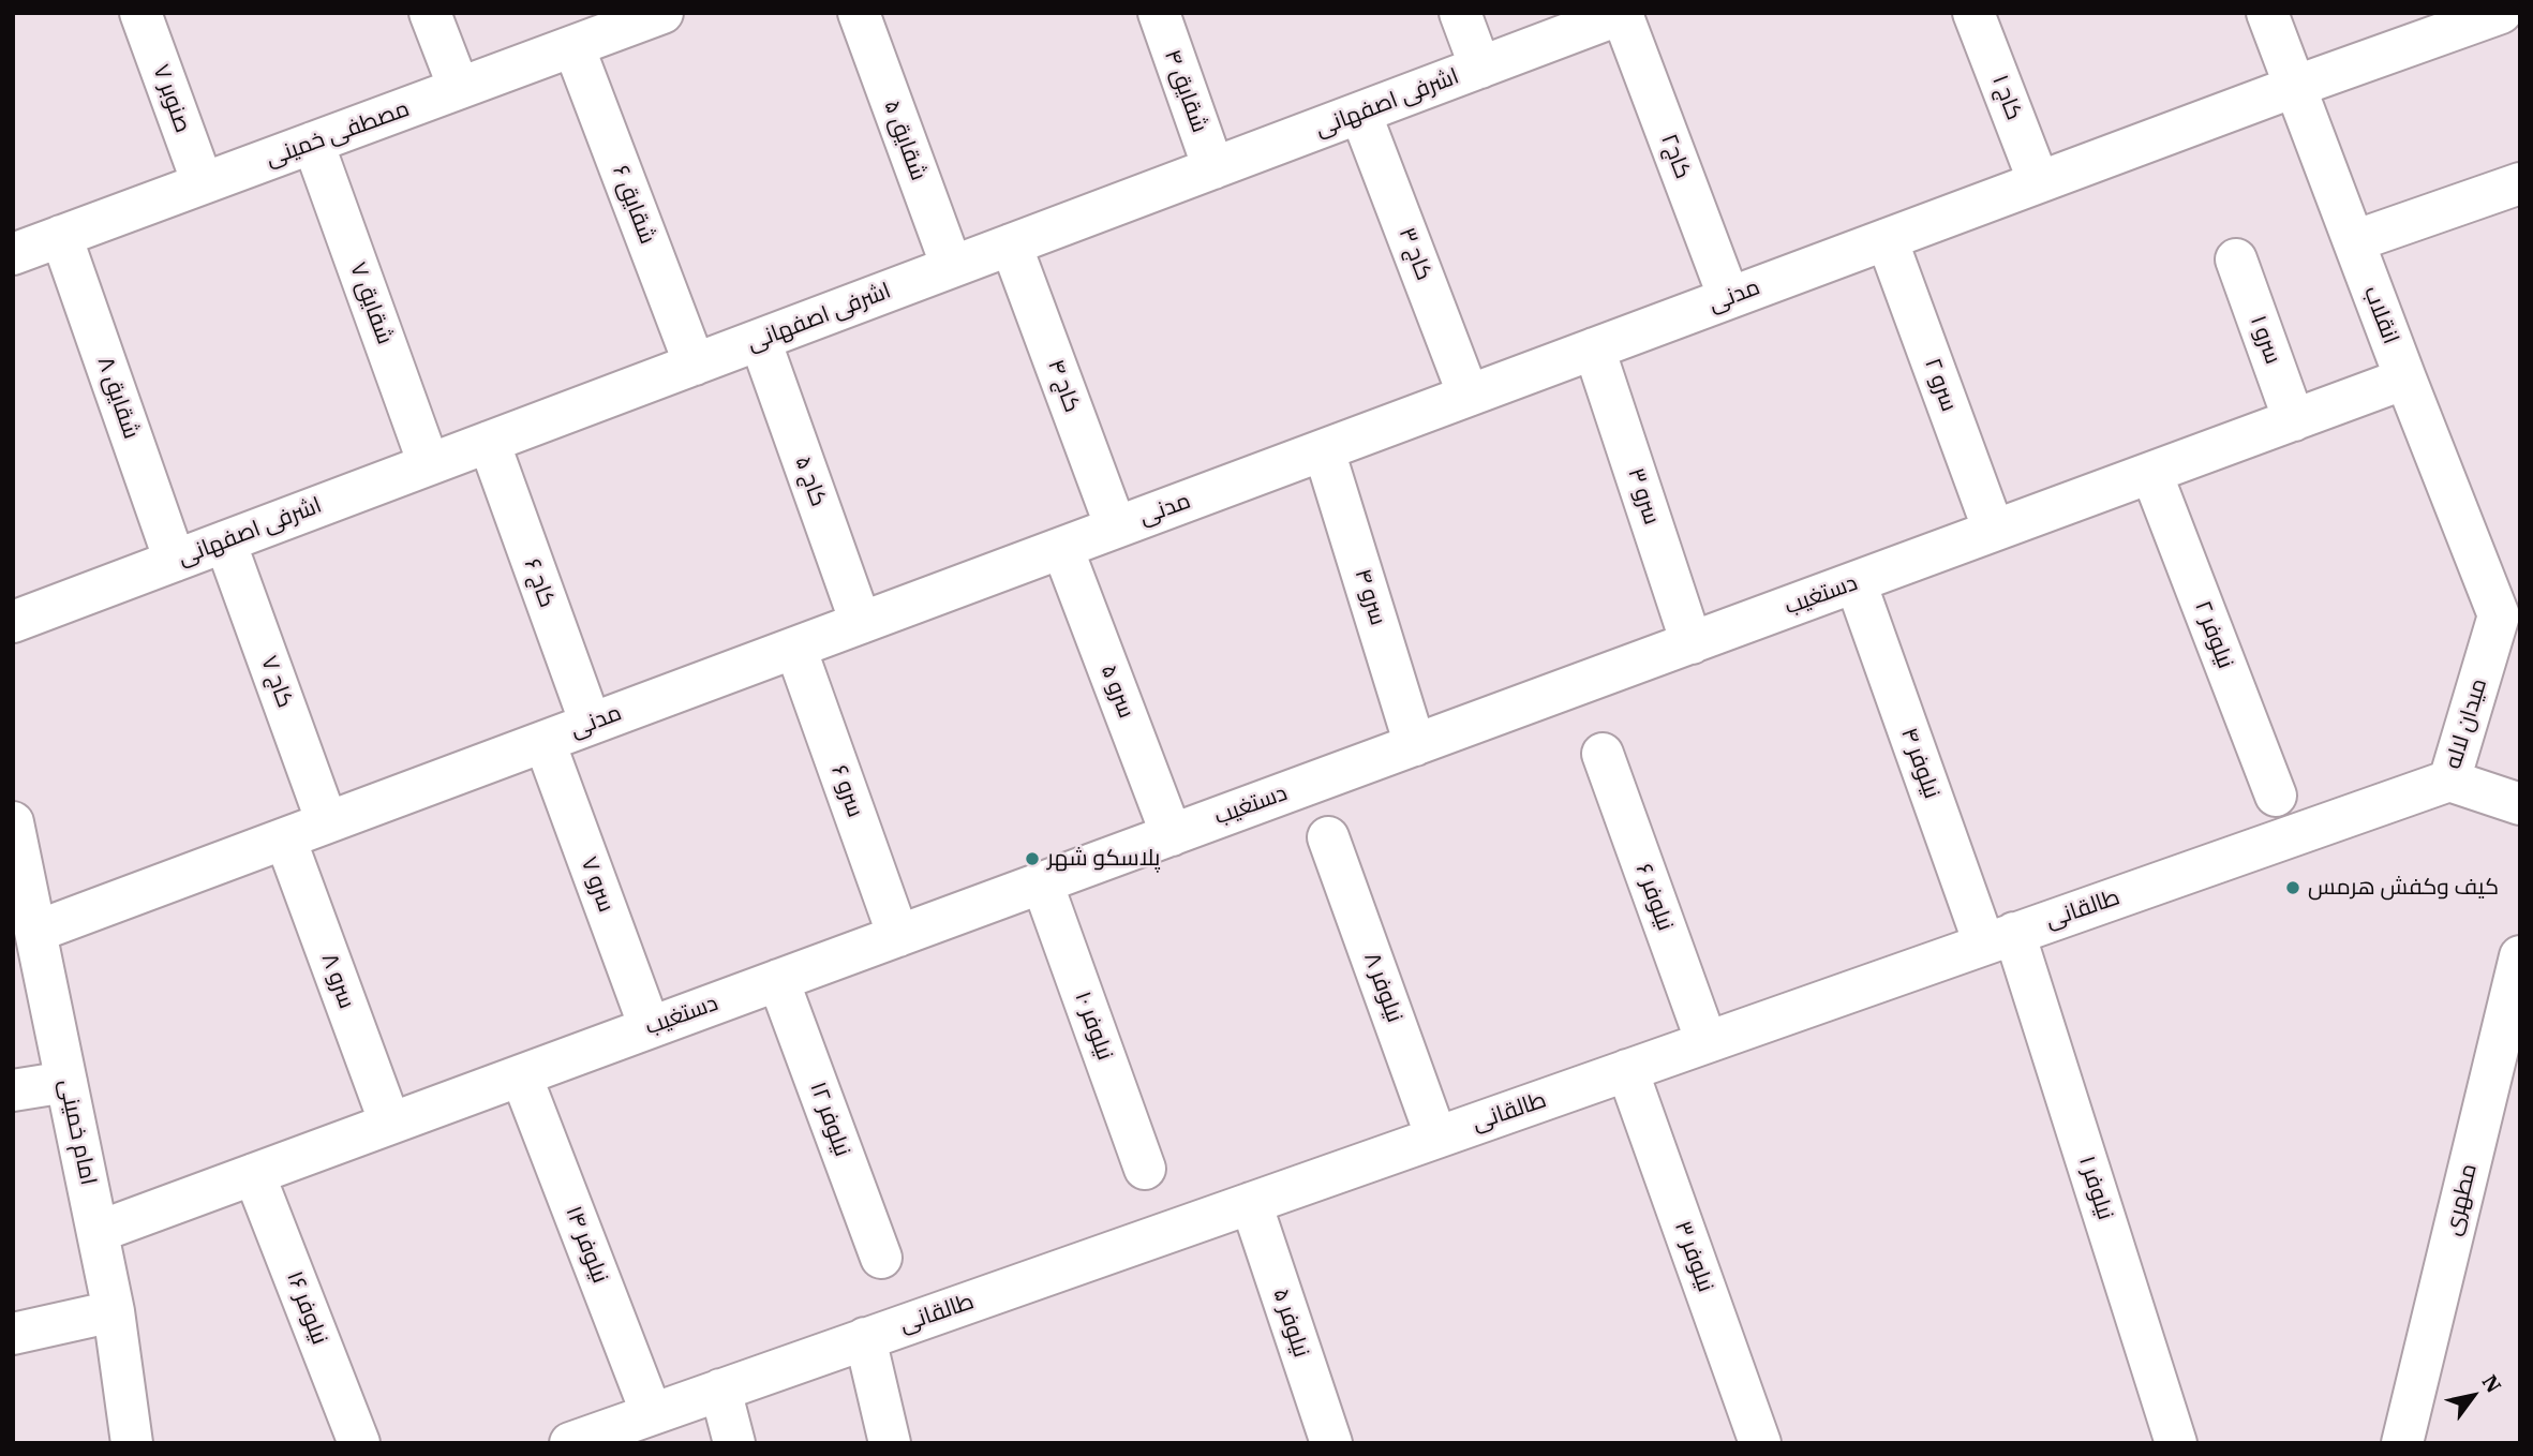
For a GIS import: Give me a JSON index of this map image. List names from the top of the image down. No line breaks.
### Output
{"streets":{"street":["شقایق ۴","کاج ۱","صنوبر ۷","اشرفی اصفهانی","مصطفی خمینی","شقایق ۵","کاج۲","شقایق ۶","کاج ۳","مدنی","شقایق ۷","انقلاب","سرو ۱","سرو ۲","کاج ۴","شقایق ۸","کاج ۵","سرو ۳","کاج ۶","دستغیب","سرو ۴","نیلوفر ۲","کاج ۷","سرو ۵","میدان لاله","نیلوفر ۴","سرو ۶","سرو ۷","نیلوفر ۶","طالقانی","سرو ۸","نیلوفر ۸","نیلوفر ۱۰","نیلوفر ۱۲","امام خمینی","نیلوفر ۱","مطهری","نیلوفر ۱۴","نیلوفر ۳","نیلوفر ۱۶","نیلوفر ۵"]},"crossings":[["شقایق ۴","اشرفی اصفهانی"],["کاج ۱","مدنی"],["صنوبر ۷","مصطفی خمینی"],["اشرفی اصفهانی","شقایق ۵"],["اشرفی اصفهانی","کاج۲"],["اشرفی اصفهانی","شقایق ۶"],["اشرفی اصفهانی","کاج ۳"],["اشرفی اصفهانی","شقایق ۷"],["اشرفی اصفهانی","کاج ۴"],["اشرفی اصفهانی","شقایق ۸"],["اشرفی اصفهانی","کاج ۵"],["اشرفی اصفهانی","کاج ۶"],["اشرفی اصفهانی","کاج ۷"],["مصطفی خمینی","شقایق ۶"],["مصطفی خمینی","شقایق ۷"],["مصطفی خمینی","شقایق ۸"],["کاج۲","مدنی"],["کاج ۳","مدنی"],["مدنی","انقلاب"],["مدنی","سرو ۲"],["مدنی","کاج ۴"],["مدنی","کاج ۵"],["مدنی","سرو ۳"],["مدنی","کاج ۶"],["مدنی","سرو ۴"],["مدنی","کاج ۷"],["مدنی","سرو ۵"],["مدنی","سرو ۶"],["مدنی","سرو ۷"],["مدنی","سرو ۸"],["مدنی","امام خمینی"],["انقلاب","دستغیب"],["انقلاب","میدان لاله"],["سرو ۱","دستغیب"],["سرو ۲","دستغیب"],["سرو ۳","دستغیب"],["دستغیب","سرو ۴"],["دستغیب","نیلوفر ۲"],["دستغیب","سرو ۵"],["دستغیب","نیلوفر ۴"],["دستغیب","سرو ۶"],["دستغیب","سرو ۷"],["دستغیب","سرو ۸"],["دستغیب","نیلوفر ۱۰"],["دستغیب","نیلوفر ۱۲"],["دستغیب","امام خمینی"],["دستغیب","نیلوفر ۱۴"],["دستغیب","نیلوفر ۱۶"],["میدان لاله","طالقانی"],["نیلوفر ۴","طالقانی"],["نیلوفر ۴","نیلوفر ۱"],["نیلوفر ۶","طالقانی"],["طالقانی","نیلوفر ۸"],["طالقانی","نیلوفر ۱"],["طالقانی","نیلوفر ۱۴"],["طالقانی","نیلوفر ۳"],["طالقانی","نیلوفر ۵"]],"places":["پلاسکو شهر","کیف و‌کفش هرمس"],"north":"top right"}
